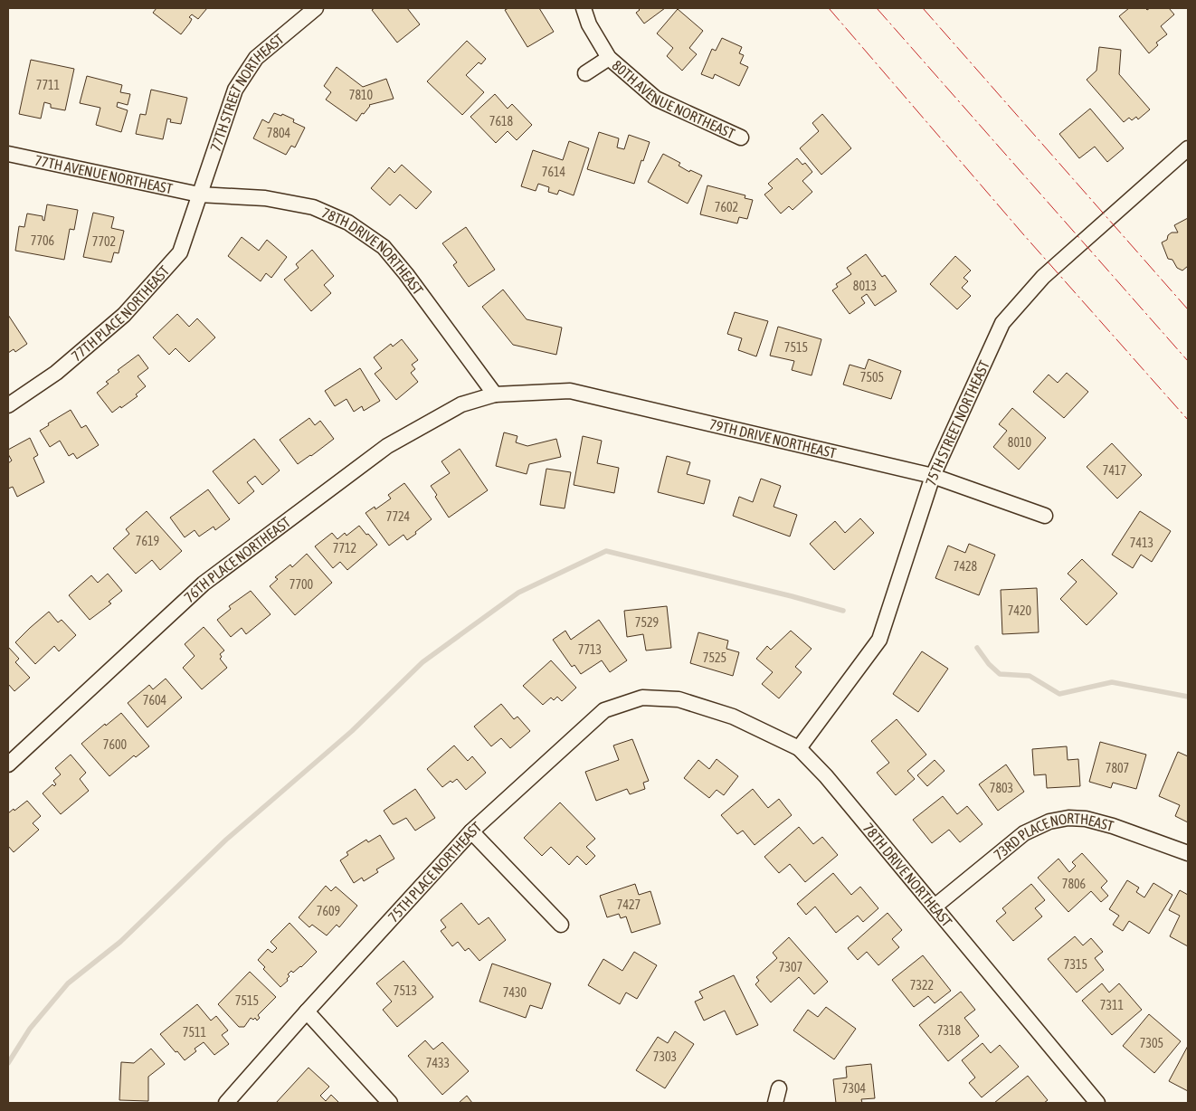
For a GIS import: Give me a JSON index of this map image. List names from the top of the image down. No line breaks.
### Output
{"streets":{"street":["77TH STREET NORTHEAST","80TH AVENUE NORTHEAST","77TH AVENUE NORTHEAST","78TH DRIVE NORTHEAST","77TH PLACE NORTHEAST","75TH STREET NORTHEAST","79TH DRIVE NORTHEAST","76TH PLACE NORTHEAST","73RD PLACE NORTHEAST","75TH PLACE NORTHEAST"]},"crossings":[["77TH STREET NORTHEAST","77TH AVENUE NORTHEAST"],["77TH STREET NORTHEAST","78TH DRIVE NORTHEAST"],["77TH STREET NORTHEAST","77TH PLACE NORTHEAST"],["77TH AVENUE NORTHEAST","78TH DRIVE NORTHEAST"],["77TH AVENUE NORTHEAST","77TH PLACE NORTHEAST"],["78TH DRIVE NORTHEAST","77TH PLACE NORTHEAST"],["78TH DRIVE NORTHEAST","75TH STREET NORTHEAST"],["78TH DRIVE NORTHEAST","79TH DRIVE NORTHEAST"],["78TH DRIVE NORTHEAST","76TH PLACE NORTHEAST"],["78TH DRIVE NORTHEAST","73RD PLACE NORTHEAST"],["78TH DRIVE NORTHEAST","75TH PLACE NORTHEAST"],["75TH STREET NORTHEAST","79TH DRIVE NORTHEAST"],["79TH DRIVE NORTHEAST","76TH PLACE NORTHEAST"]],"house_numbers":["7711","7810","7618","7804","7614","7602","7706","7702","8013","7515","7505","8010","7417","7724","7619","7413","7712","7428","7700","7420","7529","7713","7525","7604","7600","7807","7803","7806","7427","7609","7315","7307","7322","7513","7430","7515","7311","7318","7511","7305","7303","7433","7304"]}
